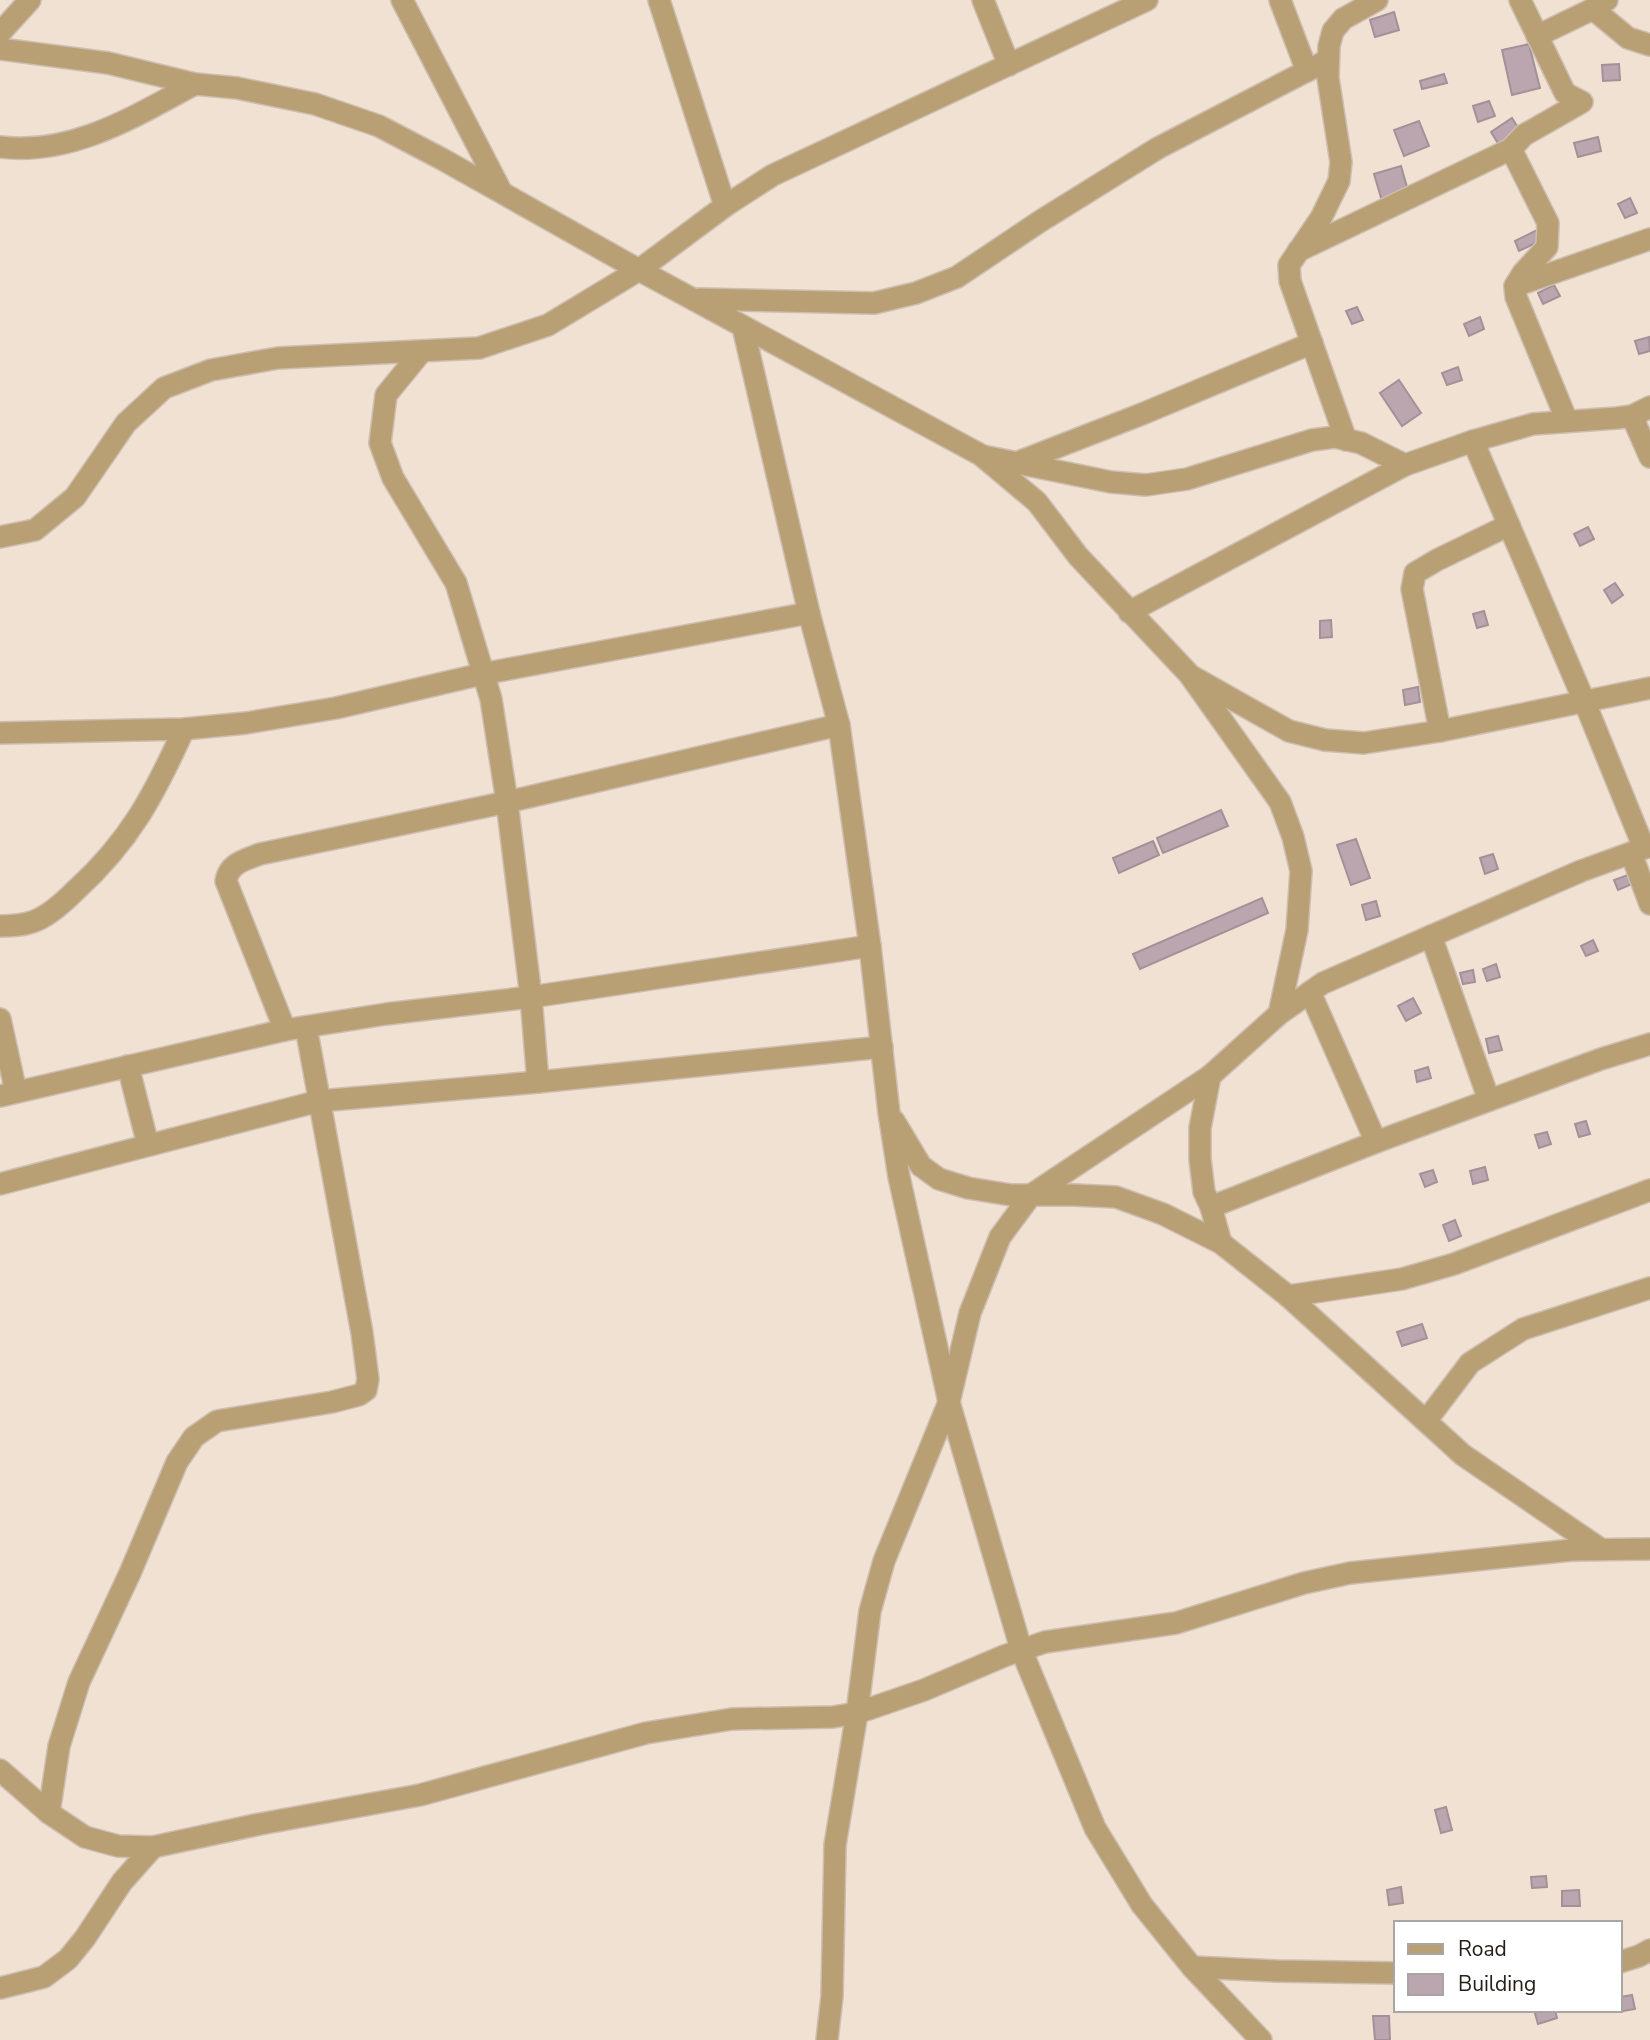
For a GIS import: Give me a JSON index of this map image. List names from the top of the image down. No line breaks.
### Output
{"legend":["Road","Building"]}
